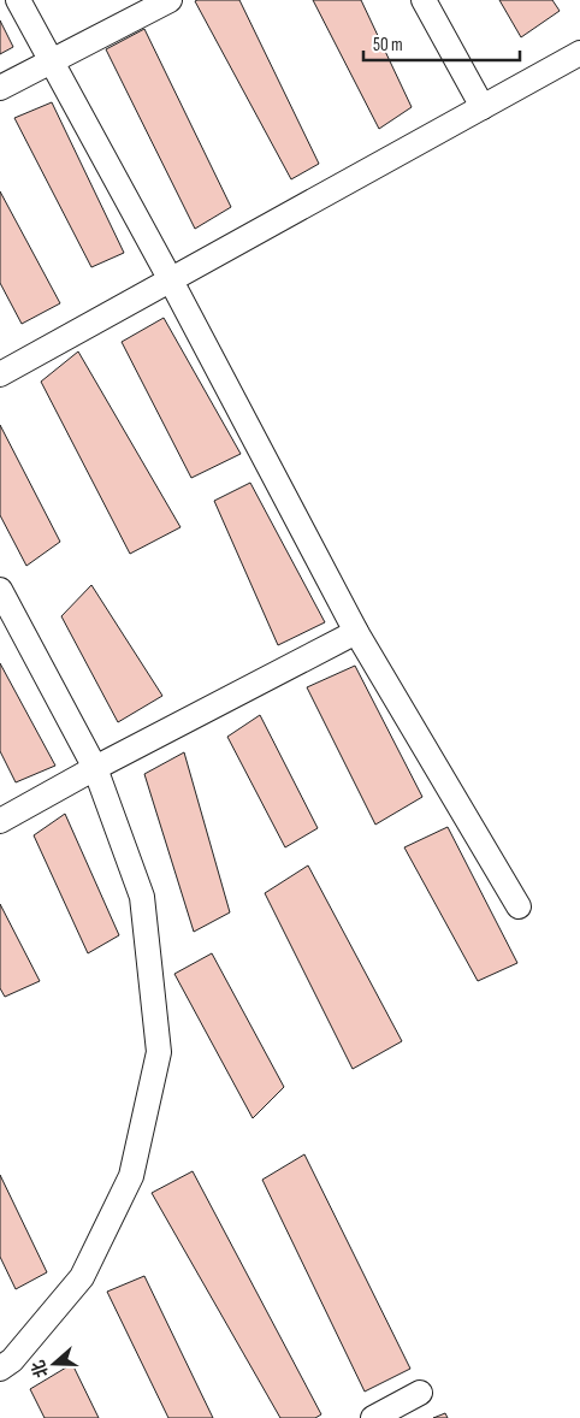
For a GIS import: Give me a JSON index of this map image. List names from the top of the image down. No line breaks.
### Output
{"scale_bar":"50 m","north":"left"}
